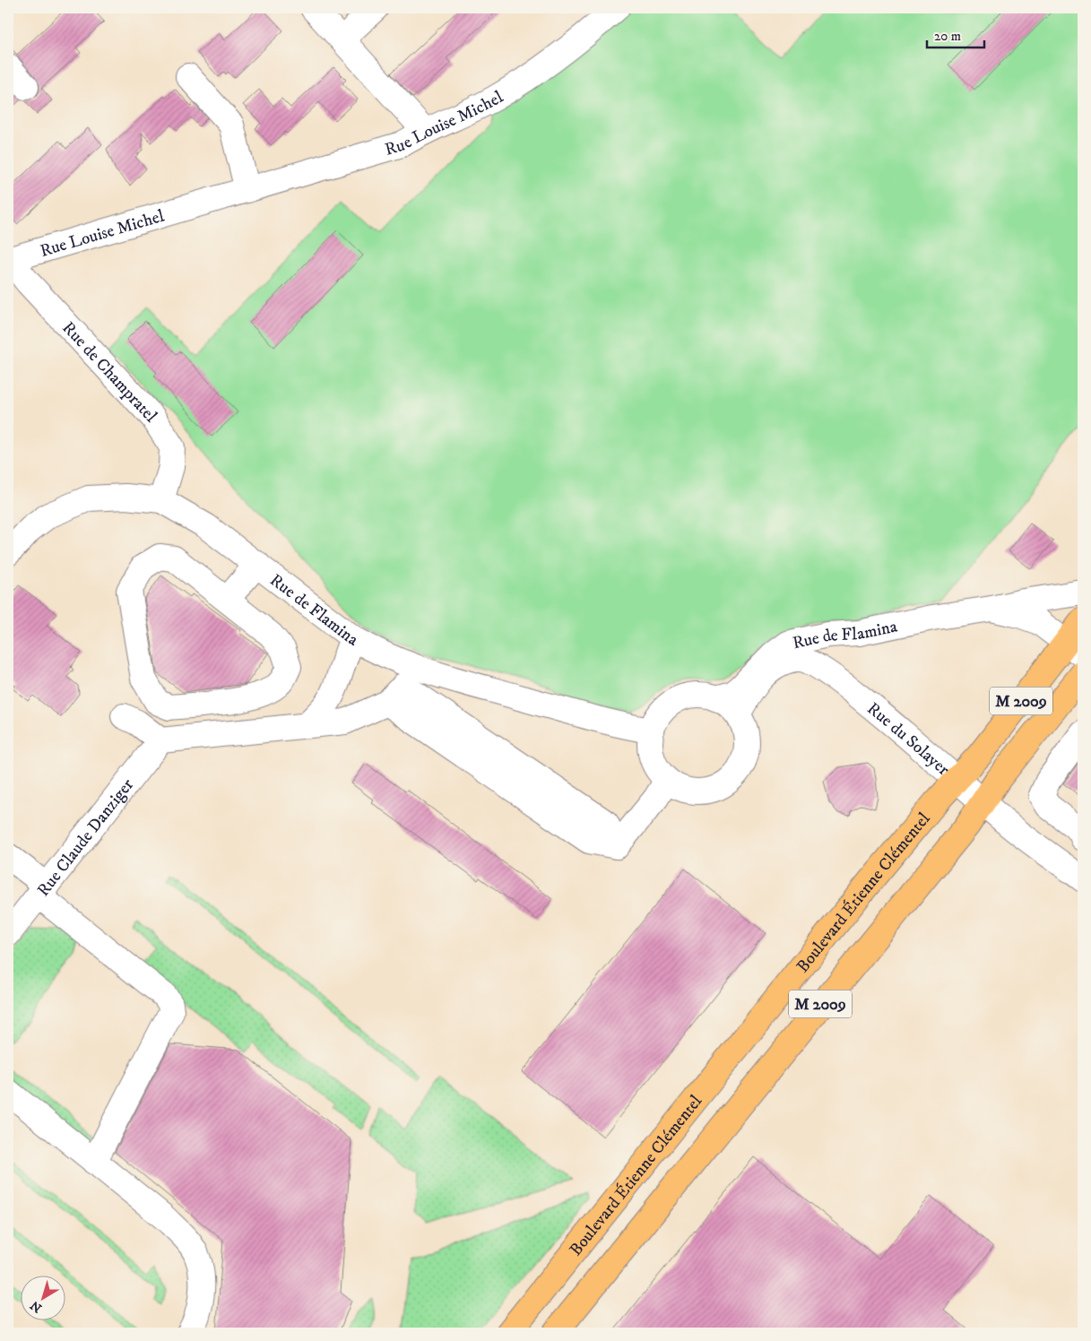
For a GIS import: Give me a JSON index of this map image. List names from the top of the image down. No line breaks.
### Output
{"streets":{"main road":["M 2009","Boulevard Étienne Clémentel"],"street":["Rue Louise Michel","Rue de Champratel","Rue de Flamina","Rue du Solayer","Rue Claude Danziger"]},"crossings":[["Rue Louise Michel","Rue de Champratel"],["Rue de Champratel","Rue de Flamina"],["Rue de Flamina","Rue du Solayer"],["Rue de Flamina","Boulevard Étienne Clémentel"],["Rue du Solayer","Boulevard Étienne Clémentel"]],"scale_bar":"20 m","north":"bottom left"}
